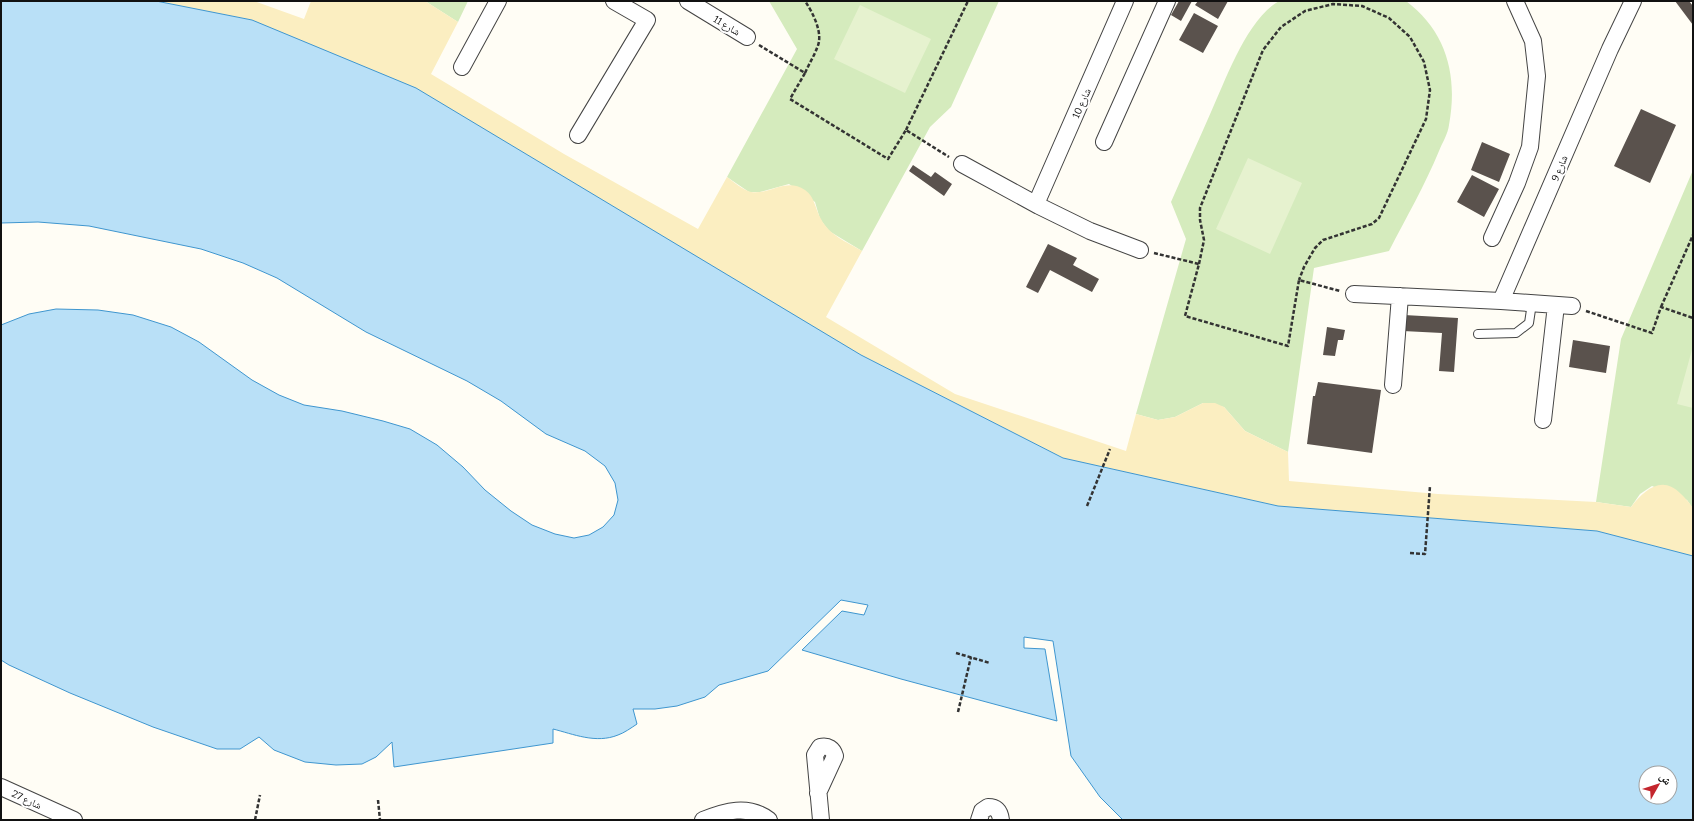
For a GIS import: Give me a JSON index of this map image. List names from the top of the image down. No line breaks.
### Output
{"streets":{"street":["شارع 11","شارع 10","شارع 9","شارع 27"]},"north":"top right"}
